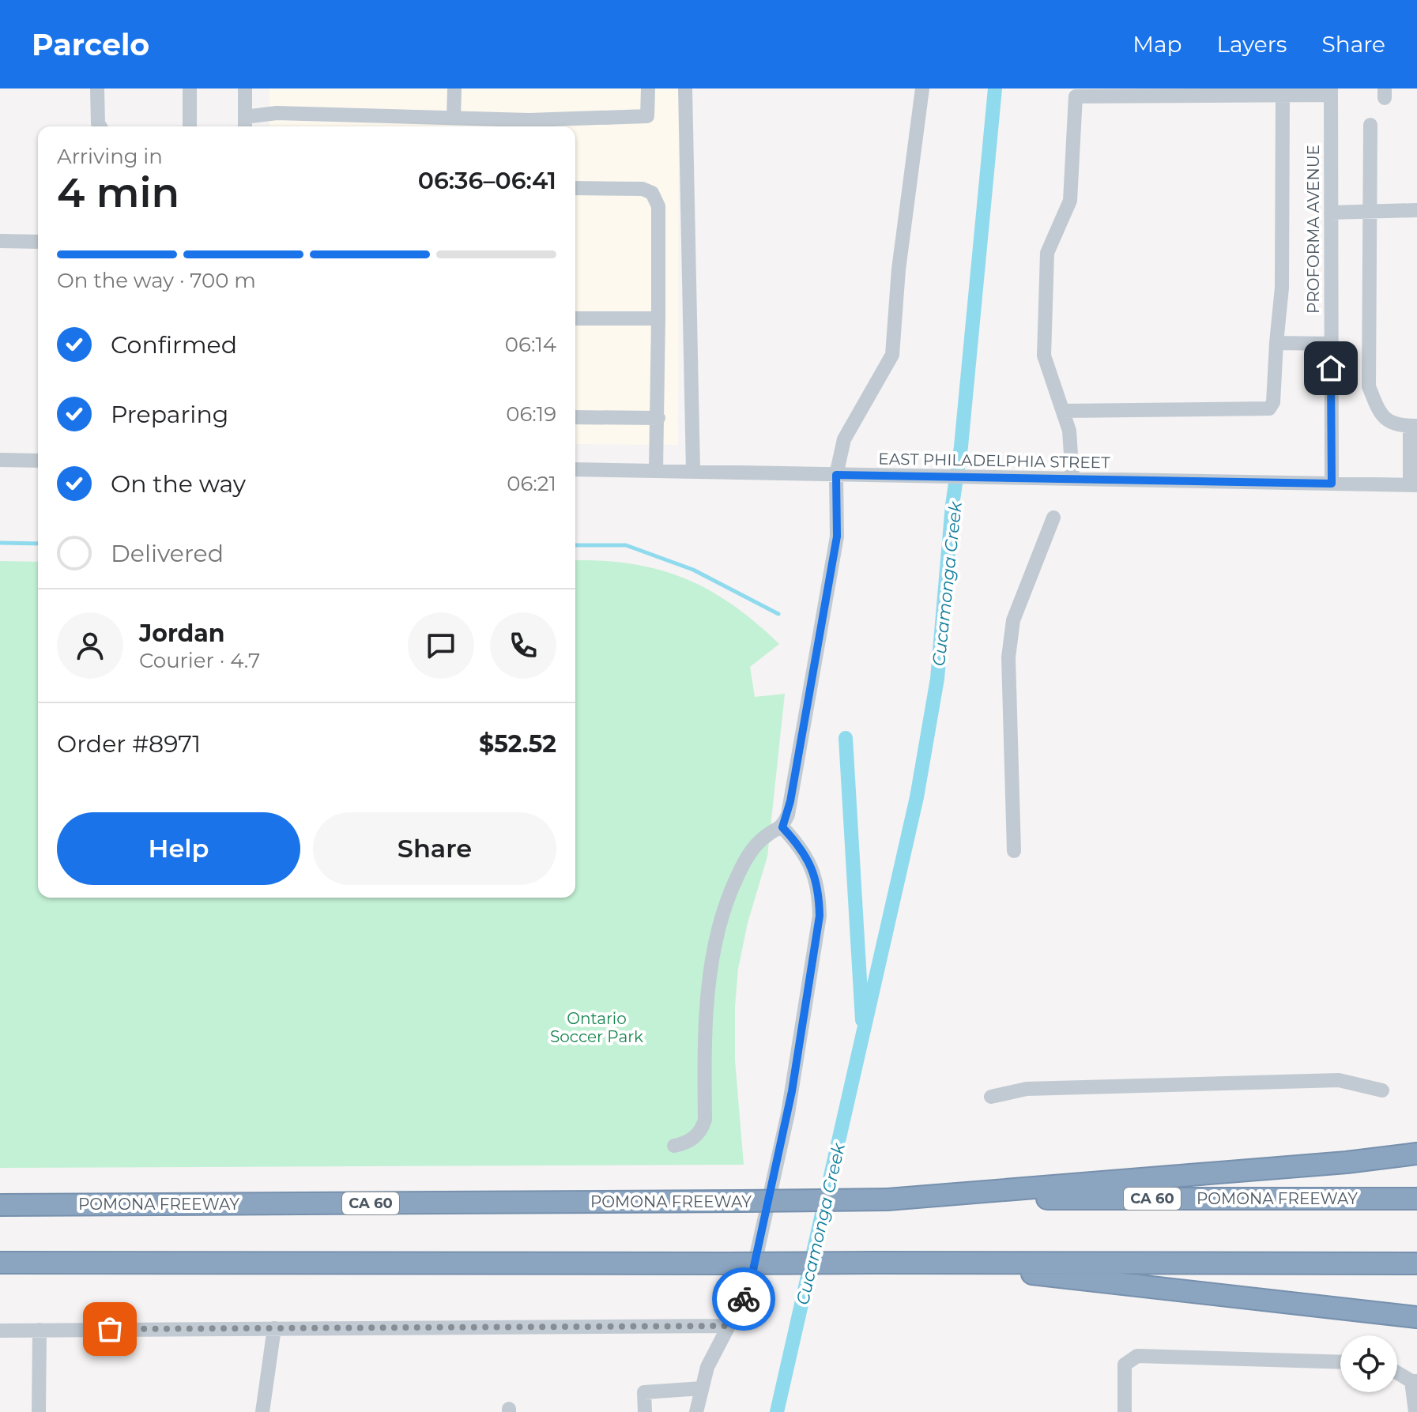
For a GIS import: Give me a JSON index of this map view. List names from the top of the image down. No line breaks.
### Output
{"streets":{"highway":["CA 60","POMONA FREEWAY"],"street":["PROFORMA AVENUE","EAST PHILADELPHIA STREET"]},"crossings":[["PROFORMA AVENUE","EAST PHILADELPHIA STREET"]],"water":["Cucamonga Creek"],"parks":["Ontario Soccer Park"],"page":{"header":"Parcelo","nav":["Map","Layers","Share"],"heading":["4 min","Arriving in","06:36–06:41"],"panel":["Jordan","Courier · 4.7","Order #8971","$52.52"],"bar":"On the way · 700 m","list":[["Confirmed","06:14"],["Preparing","06:19"],["On the way","06:21"],"Delivered"],"buttons":["Help","Share"]}}
